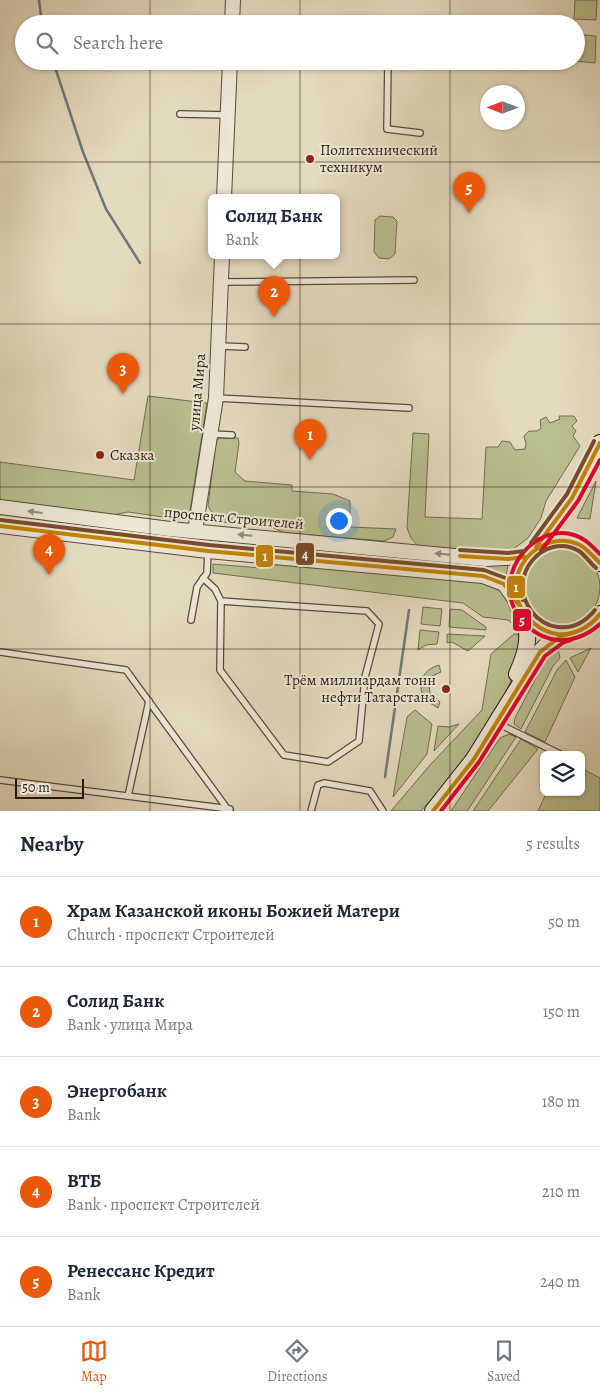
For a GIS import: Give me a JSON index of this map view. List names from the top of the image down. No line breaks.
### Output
{"streets":{"street":["улица Мира","проспект Строителей"]},"crossings":[["улица Мира","проспект Строителей"]],"places":["Политехнический техникум","Сказка","Трём миллиардам тонн нефти Татарстана"],"lines":["transit line 4","transit line 1","transit line 5"],"scale_bar":"50 m","north":"left","page":{"search":"Search here","pins":["5","2","3","1","4"],"popup":["Солид Банк","Bank"],"scale":"50 m","heading":["Nearby","5 results"],"list":[{"mark":"1","name":"Храм Казанской иконы Божией Матери","note":"Church · проспект Строителей","value":"50 m"},{"mark":"2","name":"Солид Банк","note":"Bank · улица Мира","value":"150 m"},{"mark":"3","name":"Энергобанк","note":"Bank","value":"180 m"},{"mark":"4","name":"ВТБ","note":"Bank · проспект Строителей","value":"210 m"},{"mark":"5","name":"Ренессанс Кредит","note":"Bank","value":"240 m"}],"nav":["Map","Directions","Saved"]}}
